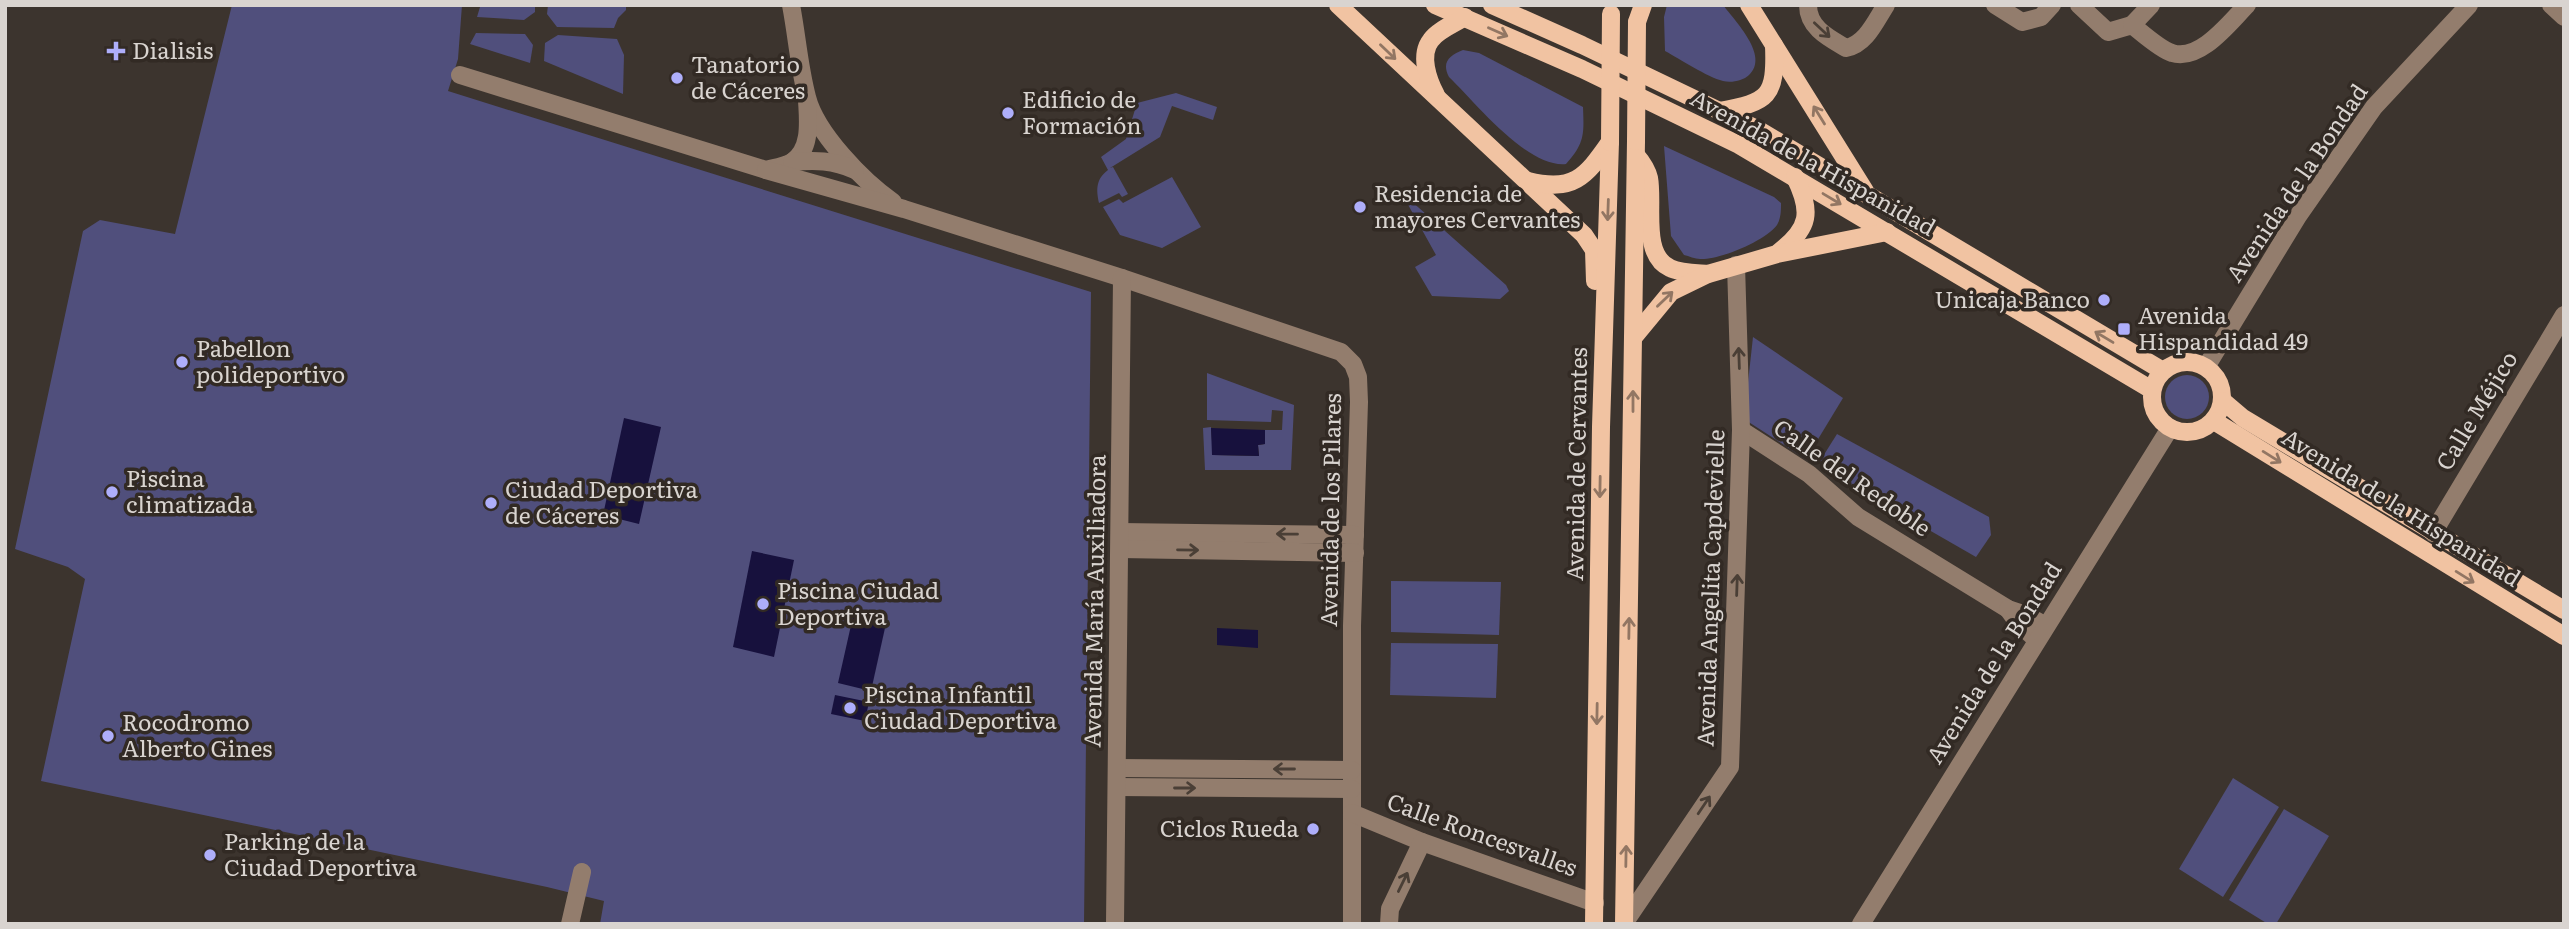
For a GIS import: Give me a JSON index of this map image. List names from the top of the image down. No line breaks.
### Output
{"streets":{"main road":["Avenida de la Hispanidad","Avenida de Cervantes"],"street":["Avenida de la Bondad","Calle Méjico","Calle del Redoble","Avenida de los Pilares","Avenida Angelita Capdevielle","Avenida María Auxiliadora","Calle Roncesvalles"]},"crossings":[["Avenida de la Hispanidad","Avenida de la Bondad"],["Avenida de la Hispanidad","Calle Méjico"],["Avenida de la Bondad","Calle del Redoble"],["Avenida de Cervantes","Calle Roncesvalles"],["Calle del Redoble","Avenida Angelita Capdevielle"],["Avenida de los Pilares","Avenida María Auxiliadora"],["Avenida de los Pilares","Calle Roncesvalles"]],"one_way":["Avenida Angelita Capdevielle"],"places":{"health":["Dialisis"],"other":["Tanatorio de Cáceres","Edificio de Formación","Residencia de mayores Cervantes","Unicaja Banco","Pabellon polideportivo","Piscina climatizada","Ciudad Deportiva de Cáceres","Piscina Ciudad Deportiva","Piscina Infantil Ciudad Deportiva","Rocodromo Alberto Gines","Ciclos Rueda","Parking de la Ciudad Deportiva"],"transit":["Avenida Hispandidad 49"]}}
